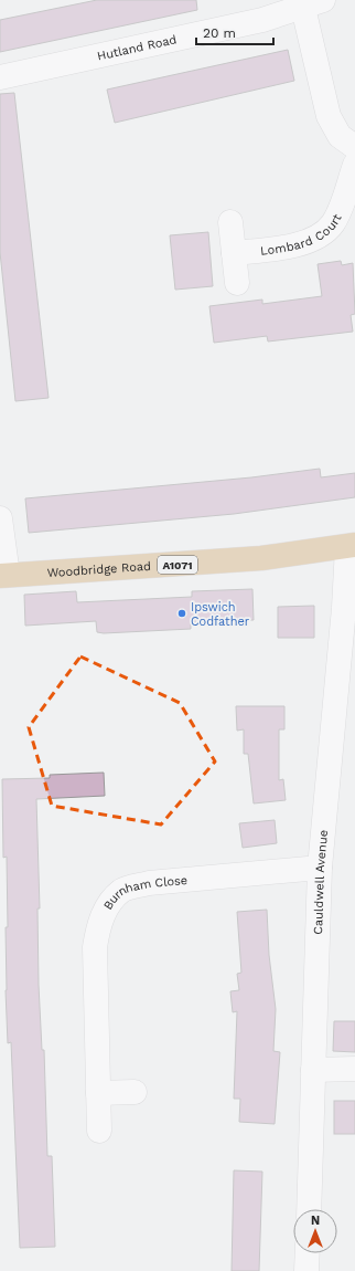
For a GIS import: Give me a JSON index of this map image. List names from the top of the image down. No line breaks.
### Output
{"streets":{"main road":["A1071","Woodbridge Road"],"street":["Hutland Road","Lombard Court","Cauldwell Avenue","Burnham Close"]},"crossings":[["Woodbridge Road","Cauldwell Avenue"],["Cauldwell Avenue","Burnham Close"]],"places":["Ipswich Codfather"],"scale_bar":"20 m","north":"top"}
